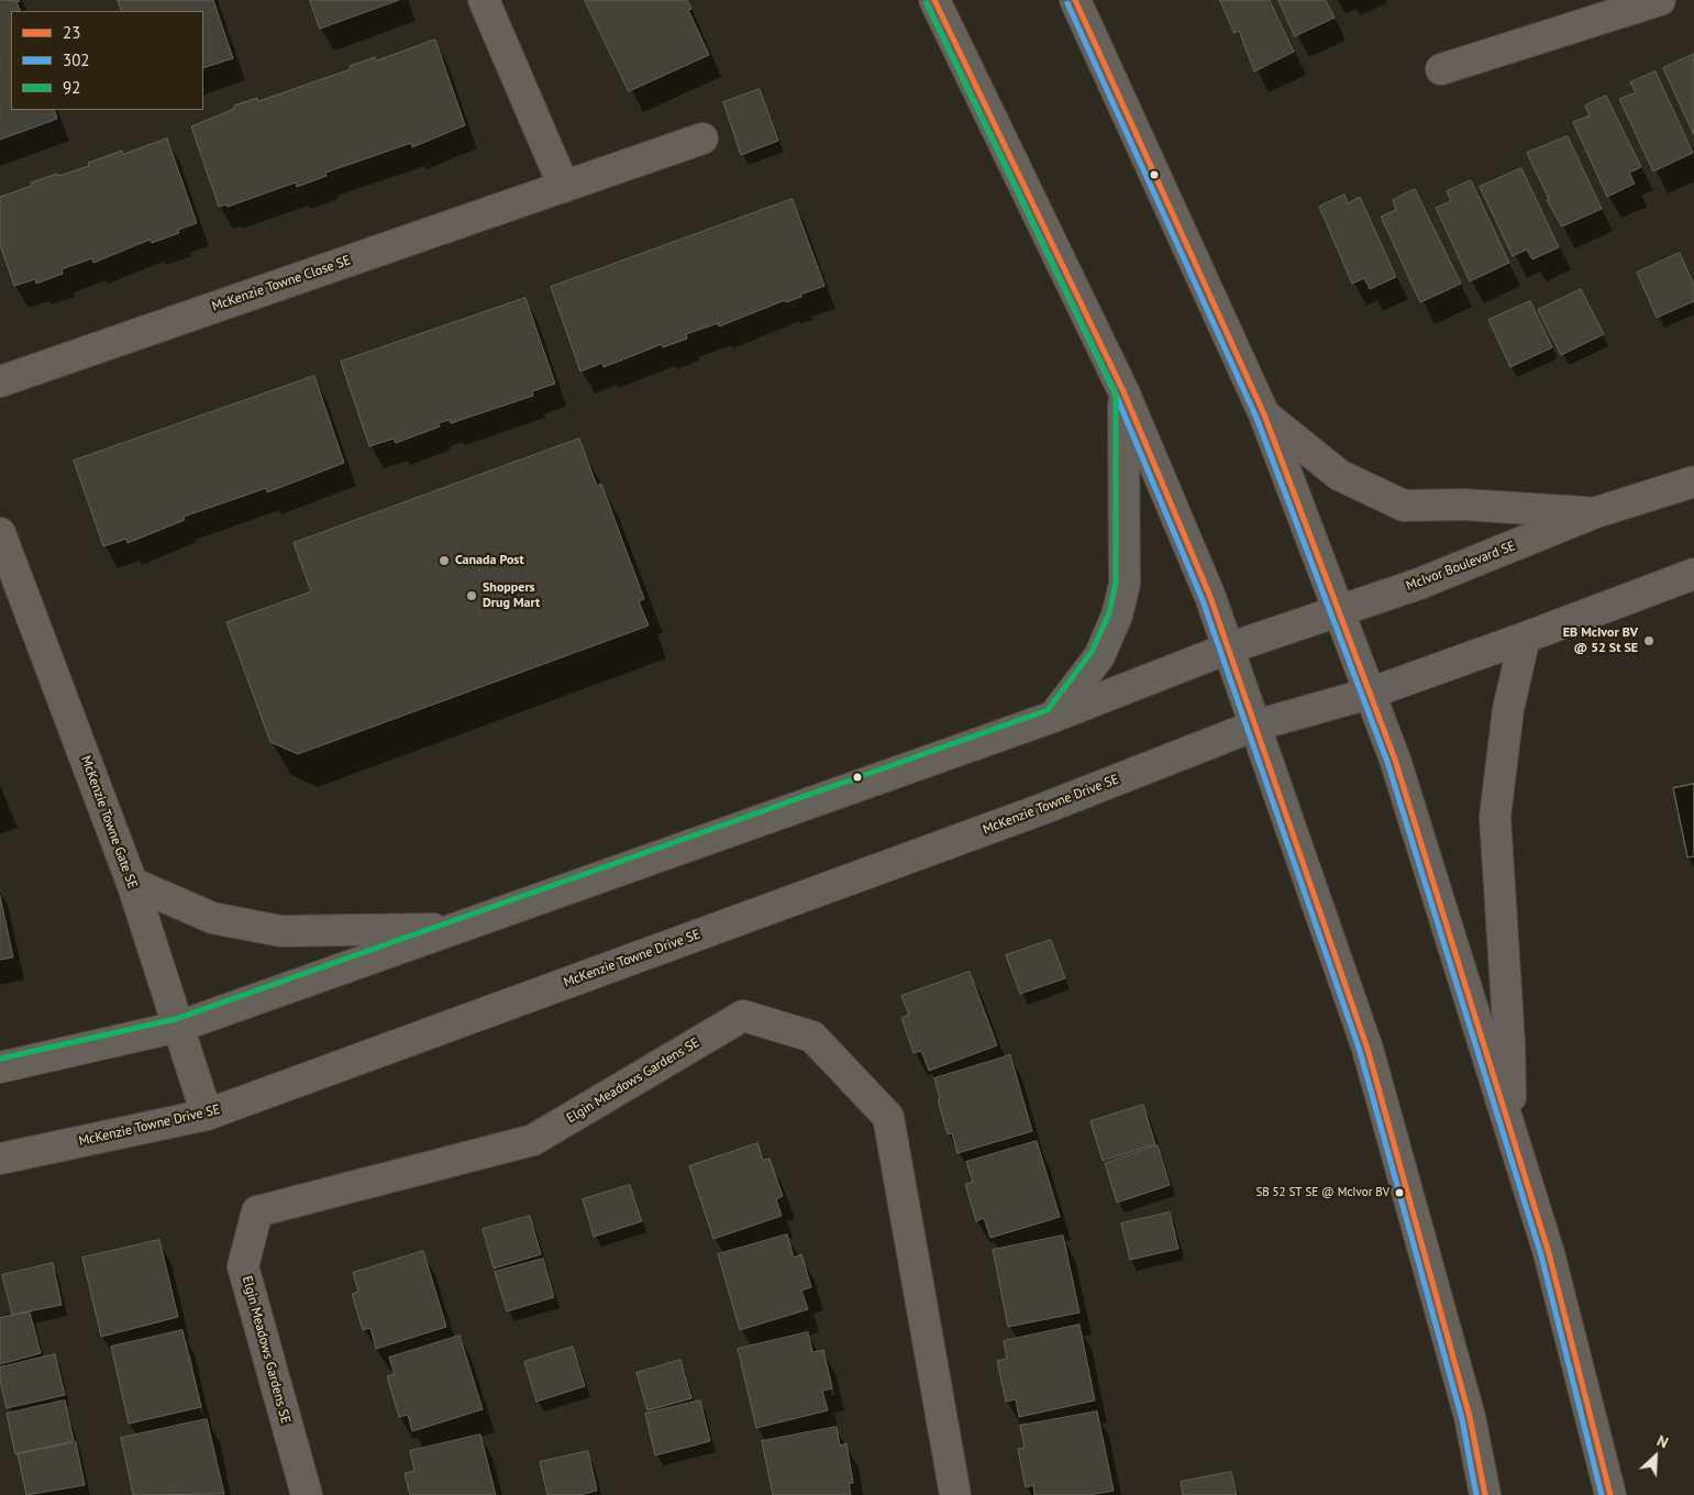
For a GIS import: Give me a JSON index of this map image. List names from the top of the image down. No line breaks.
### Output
{"streets":{"street":["McKenzie Towne Close SE","McIvor Boulevard SE","McKenzie Towne Drive SE","McKenzie Towne Gate SE","Elgin Meadows Gardens SE"]},"crossings":[["McKenzie Towne Drive SE","McKenzie Towne Gate SE"]],"places":["Canada Post","Shoppers Drug Mart","EB McIvor BV @ 52 St SE","SB 52 ST SE @ McIvor BV"],"lines":["transit line 23","transit line 302","transit line 92"],"legend":["23","302","92"],"north":"top right"}
